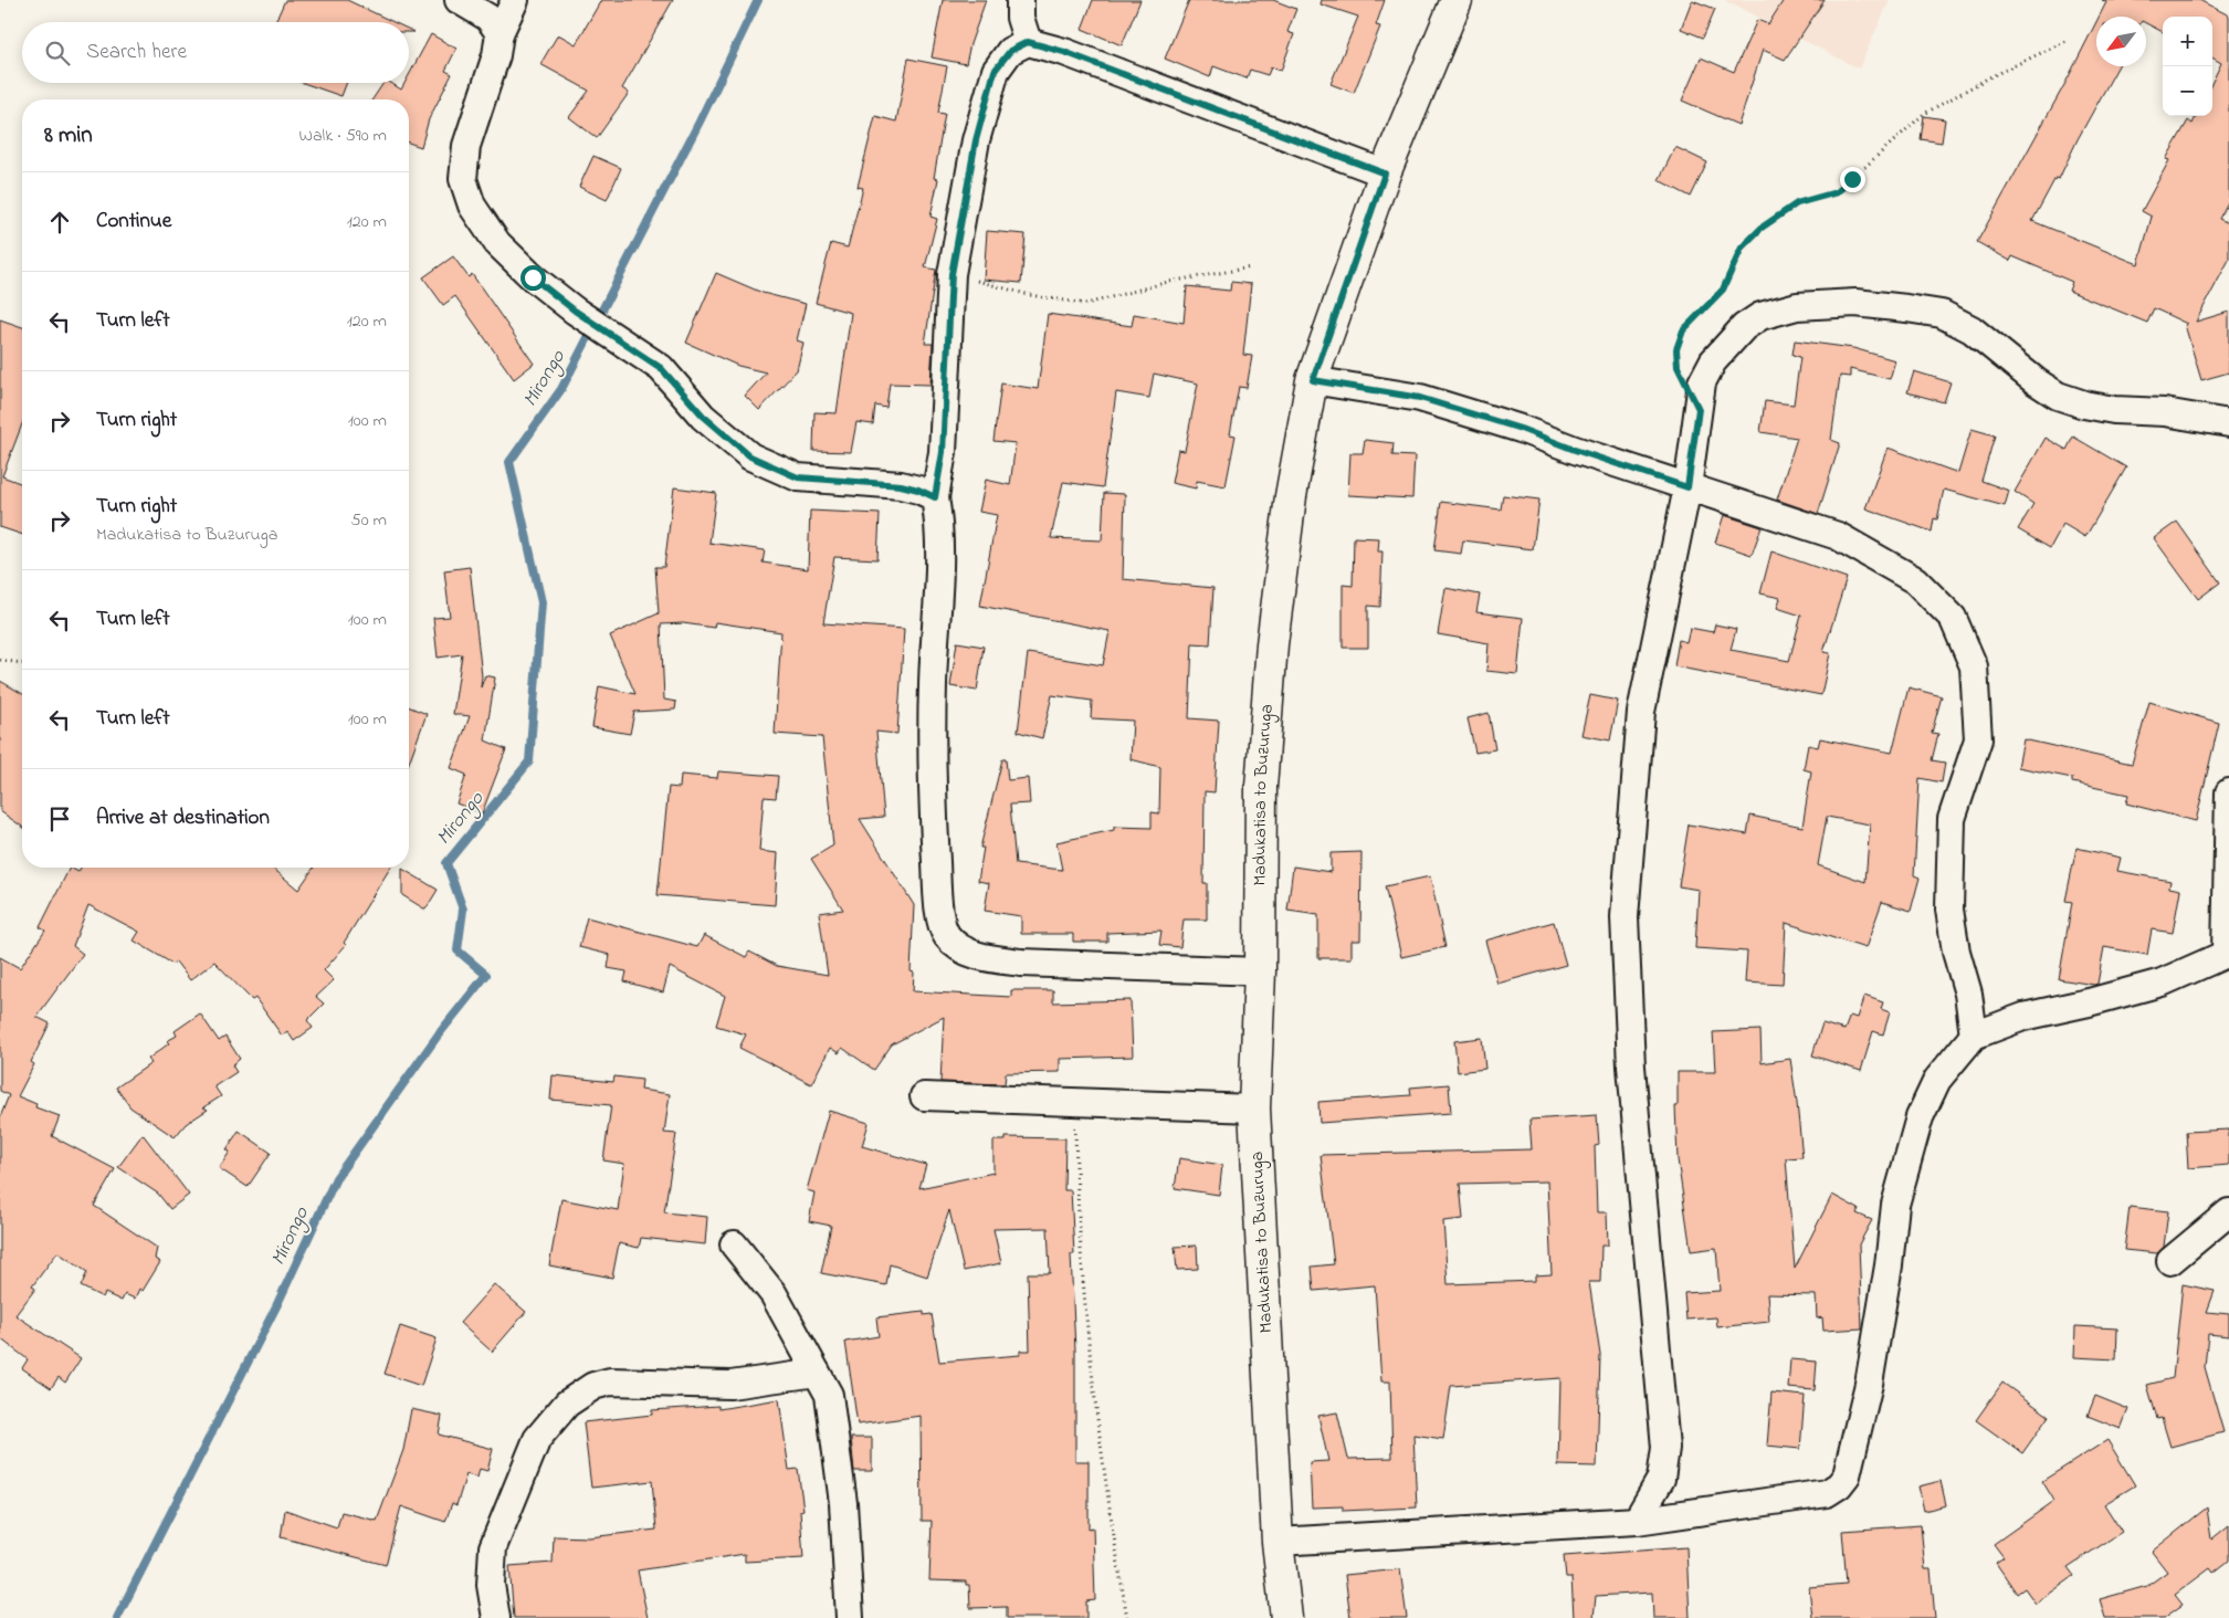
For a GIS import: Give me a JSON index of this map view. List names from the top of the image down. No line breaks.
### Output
{"streets":{"main road":["Madukatisa to Buzuruga"]},"water":["Mirongo"],"north":"bottom left","page":{"map_buttons":["+","−"],"search":"Search here","heading":["8 min","Walk · 590 m"],"list":[["Continue","120 m"],["Turn left","120 m"],["Turn right","100 m"],["Turn right","Madukatisa to Buzuruga","50 m"],["Turn left","100 m"],["Turn left","100 m"],"Arrive at destination"]}}
